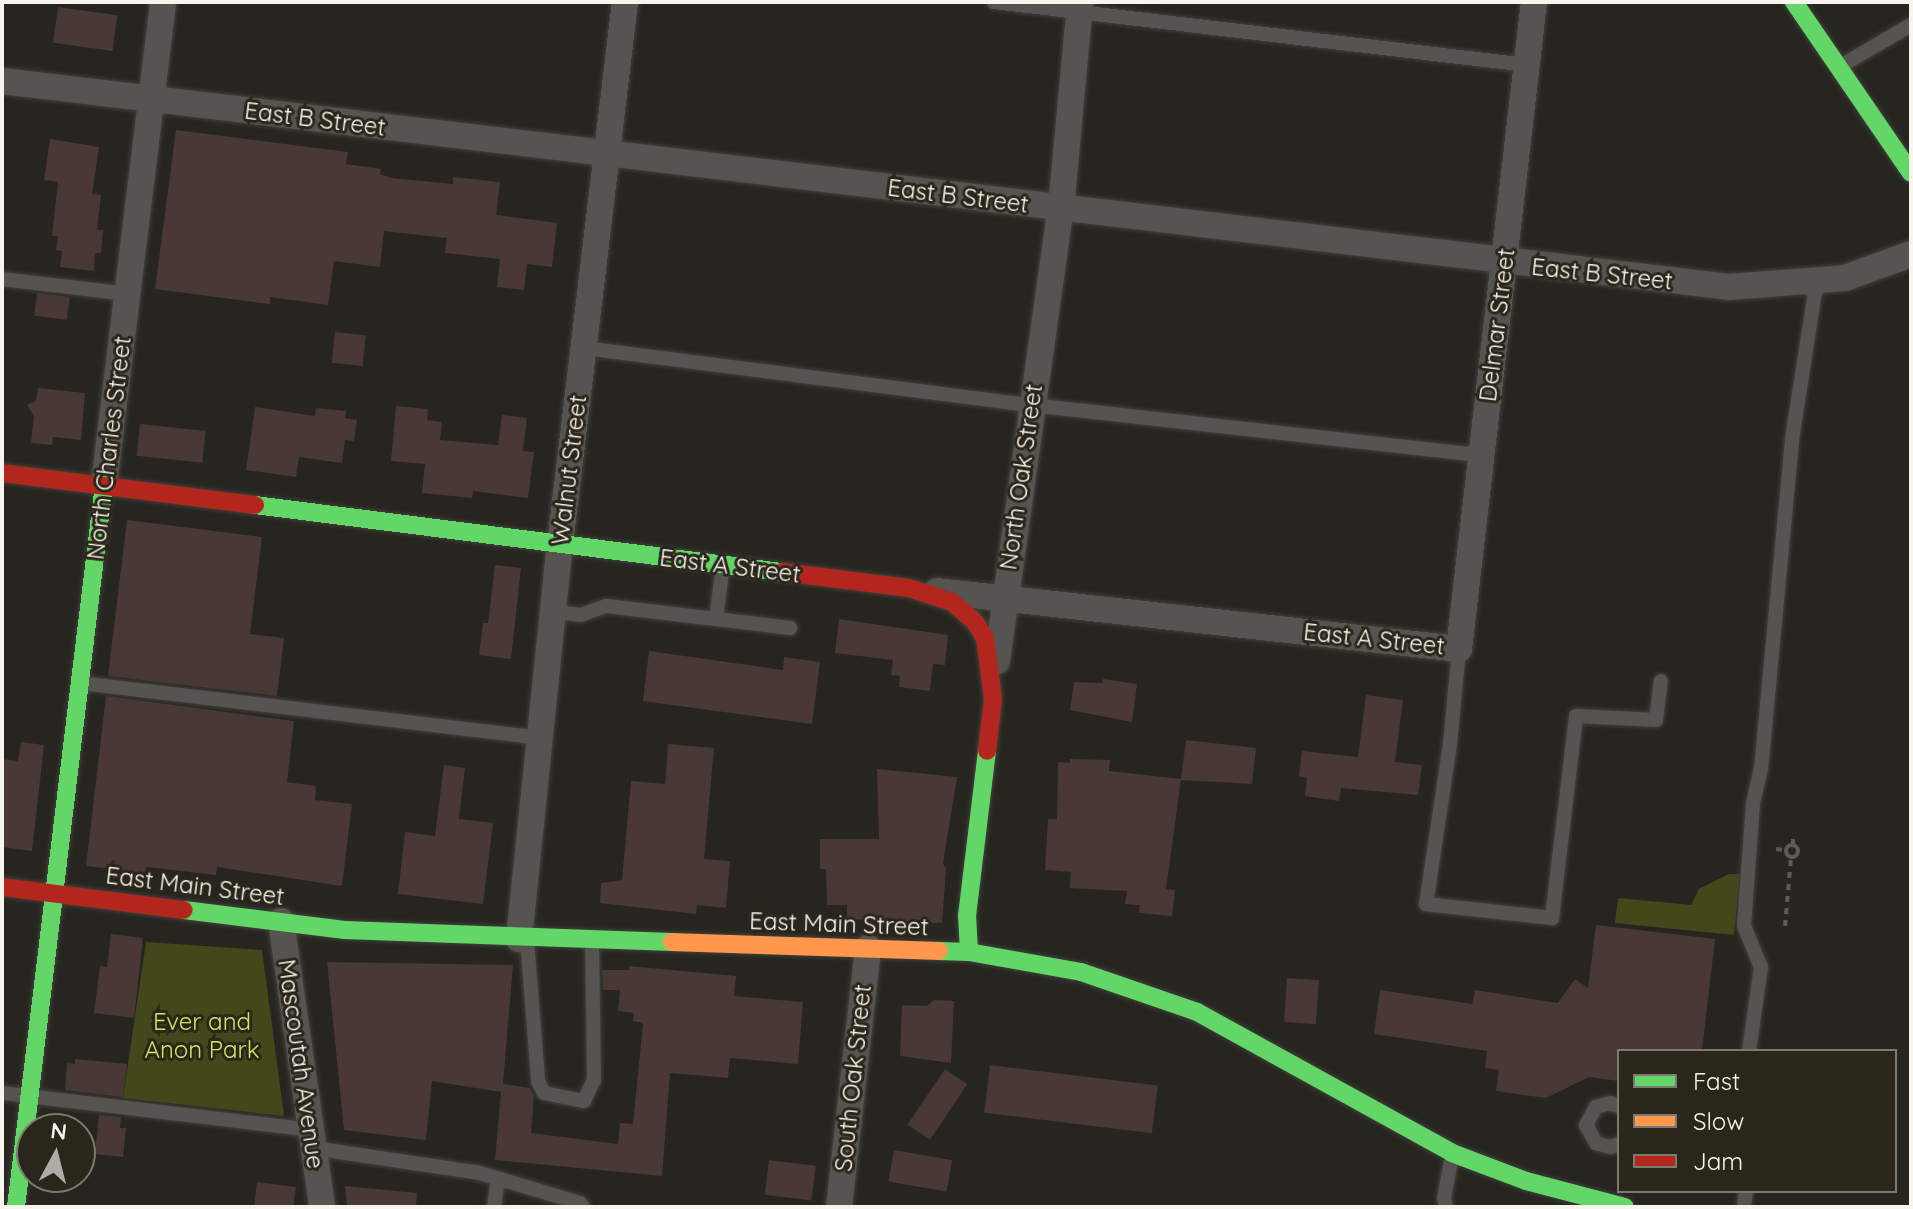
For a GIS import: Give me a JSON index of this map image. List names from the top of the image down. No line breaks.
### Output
{"streets":{"main road":["North Charles Street","North Oak Street","East A Street","East Main Street"],"street":["East B Street","Delmar Street","Walnut Street","Mascoutah Avenue","South Oak Street"]},"crossings":[["East B Street","Delmar Street"],["East B Street","North Charles Street"],["East B Street","Walnut Street"],["East B Street","North Oak Street"],["Delmar Street","East A Street"],["North Charles Street","East A Street"],["North Charles Street","East Main Street"],["Walnut Street","East A Street"],["Walnut Street","East Main Street"],["North Oak Street","East A Street"],["North Oak Street","East Main Street"],["East Main Street","Mascoutah Avenue"],["East Main Street","South Oak Street"]],"parks":["Ever and Anon Park"],"legend":["Fast","Slow","Jam"],"north":"top"}
